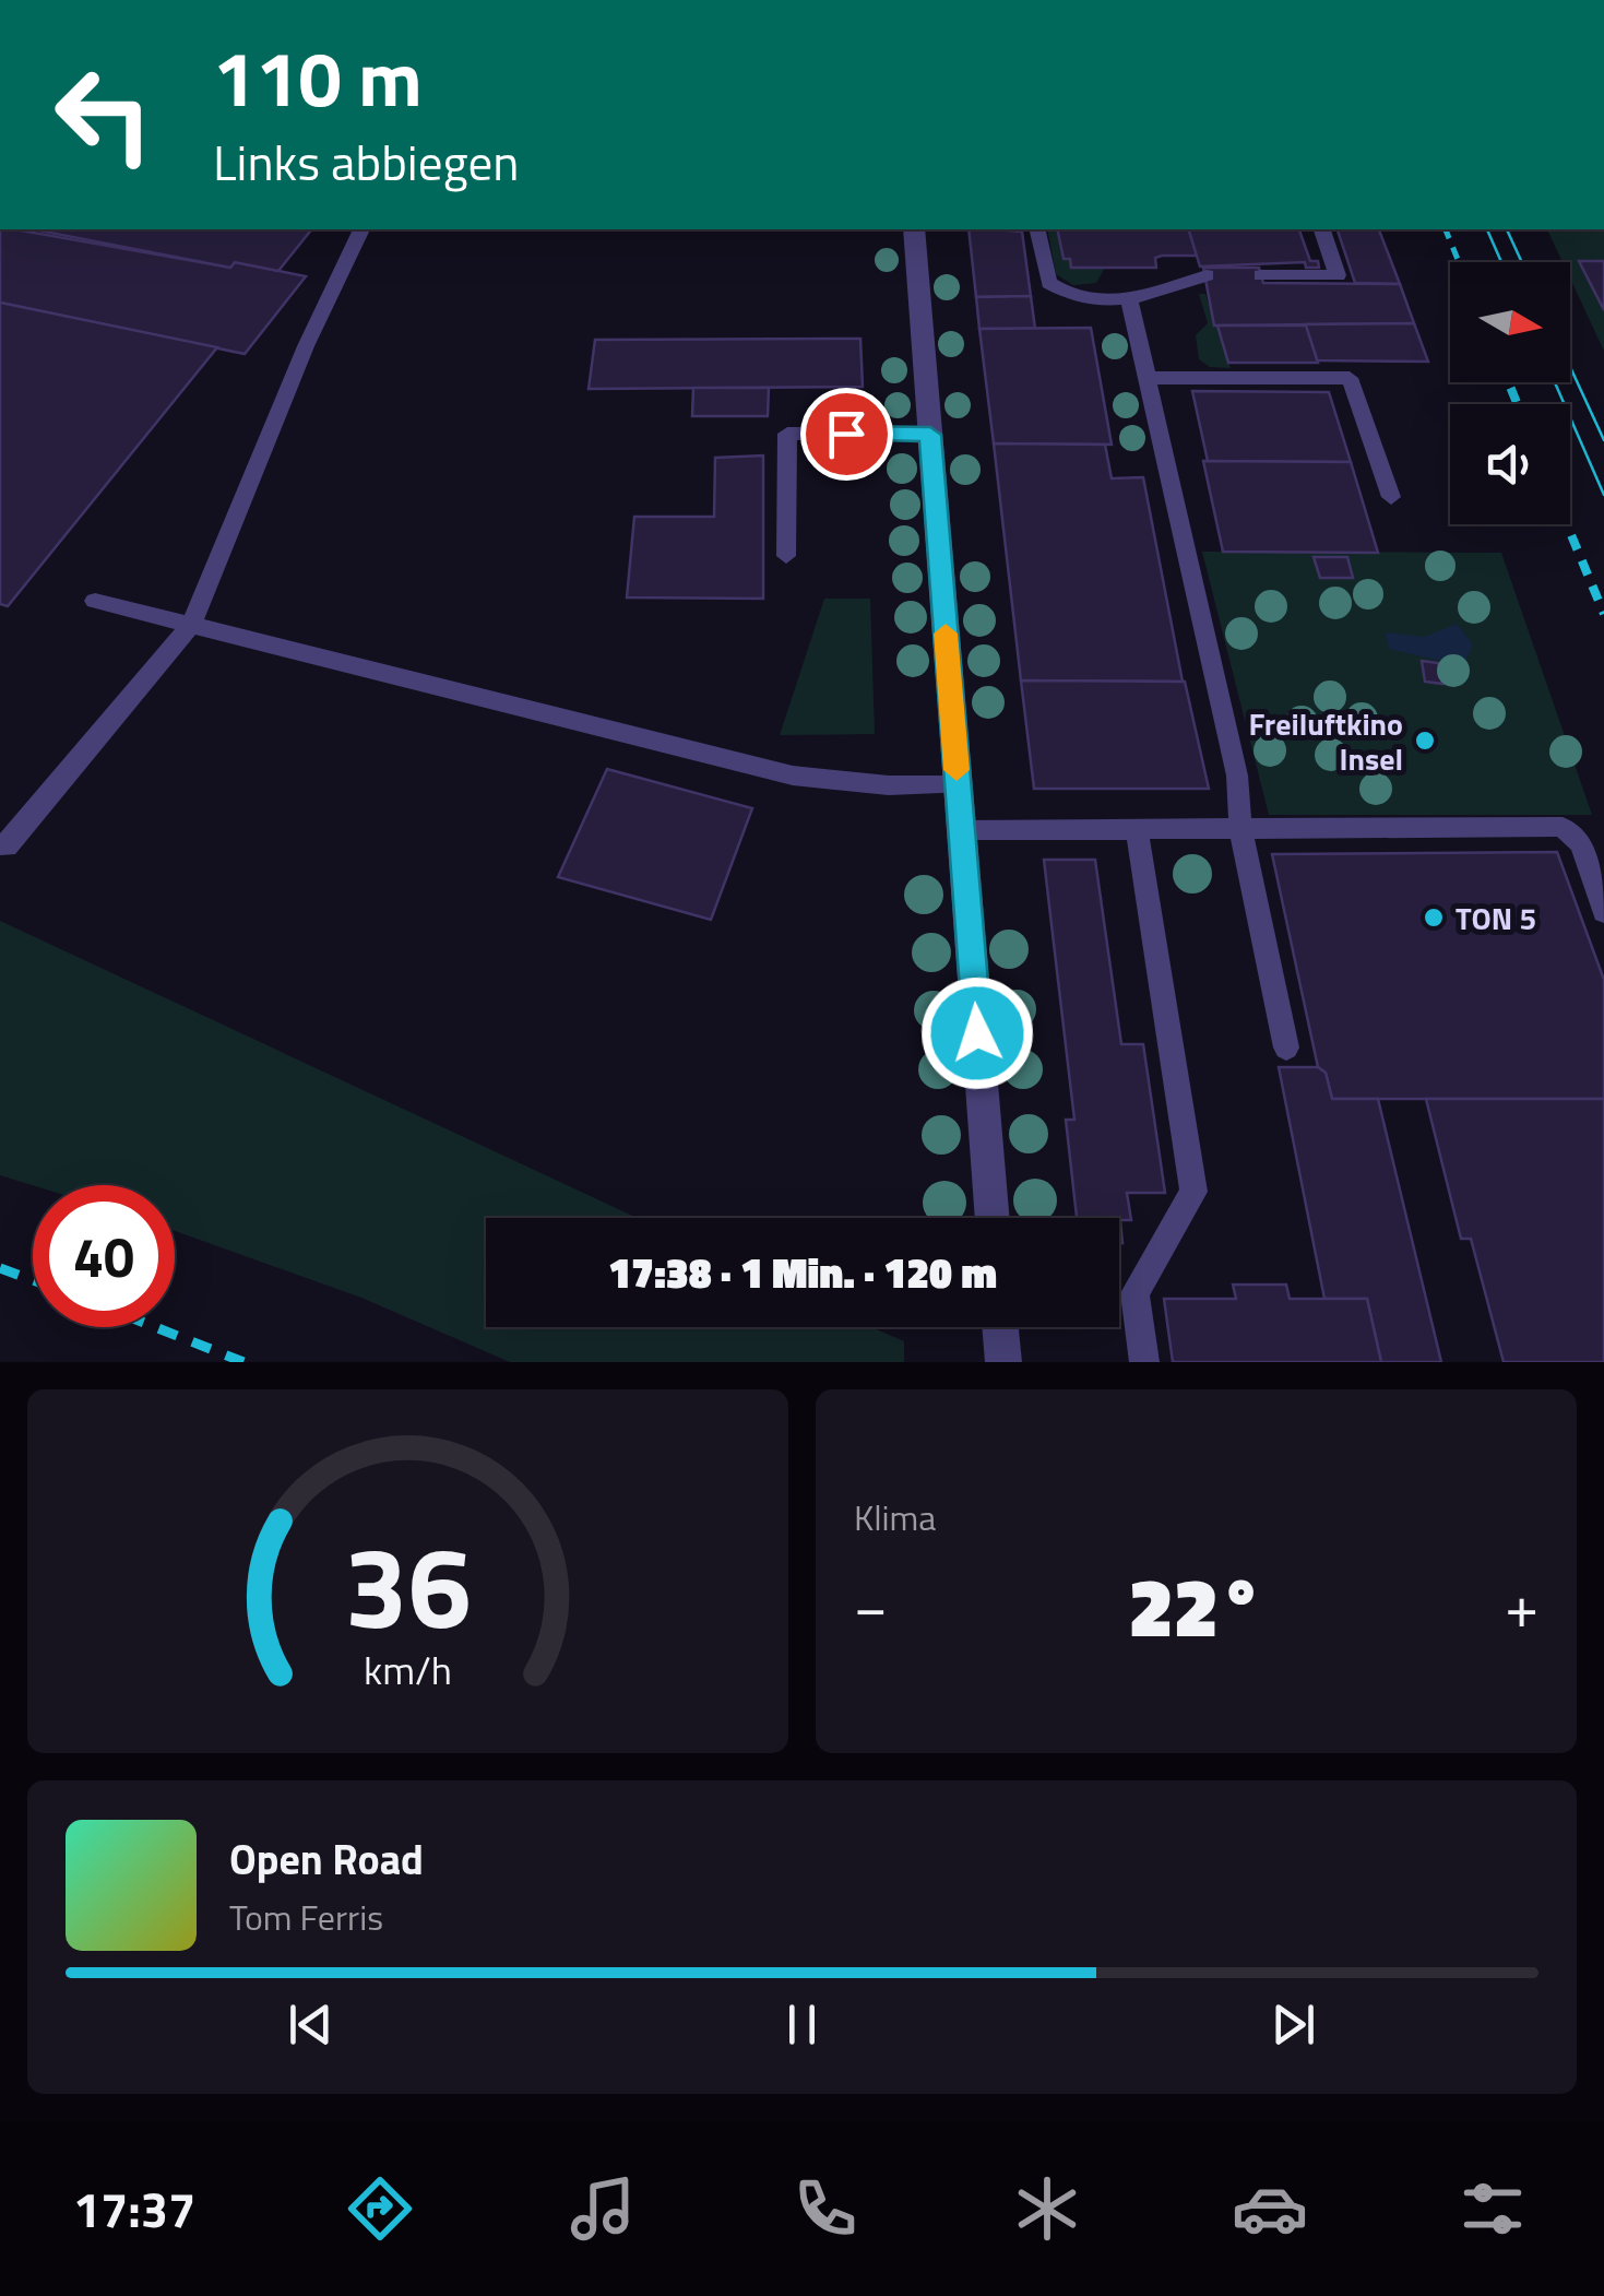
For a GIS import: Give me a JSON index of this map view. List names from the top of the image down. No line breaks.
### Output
{"places":["Freiluftkino Insel","TON 5"],"north":"right","page":{"turn":["110 m","Links abbiegen"],"limit":"40","trip":"17:38 · 1 Min. · 120 m","tile":"Klima","heat":["−","22°","+"],"song":["Open Road","Tom Ferris"],"tabs":"17:37","gauge":["36","km/h"]}}
